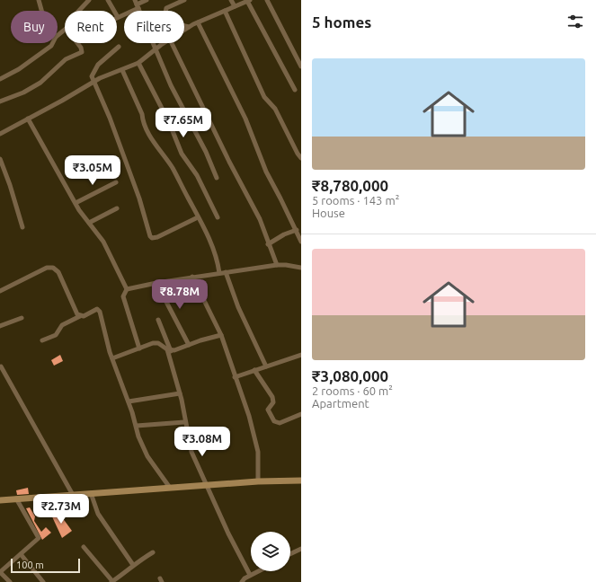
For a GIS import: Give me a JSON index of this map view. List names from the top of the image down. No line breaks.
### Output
{"scale_bar":"100 m","page":{"heading":"5 homes","chip":["Buy","Rent","Filters"],"list":[{"name":"₹8,780,000","note":"5 rooms · 143 m² · House"},{"name":"₹3,080,000","note":"2 rooms · 60 m² · Apartment"}],"price":["₹7.65M","₹3.05M","₹8.78M","₹3.08M","₹2.73M"],"scale":"100 m"}}
